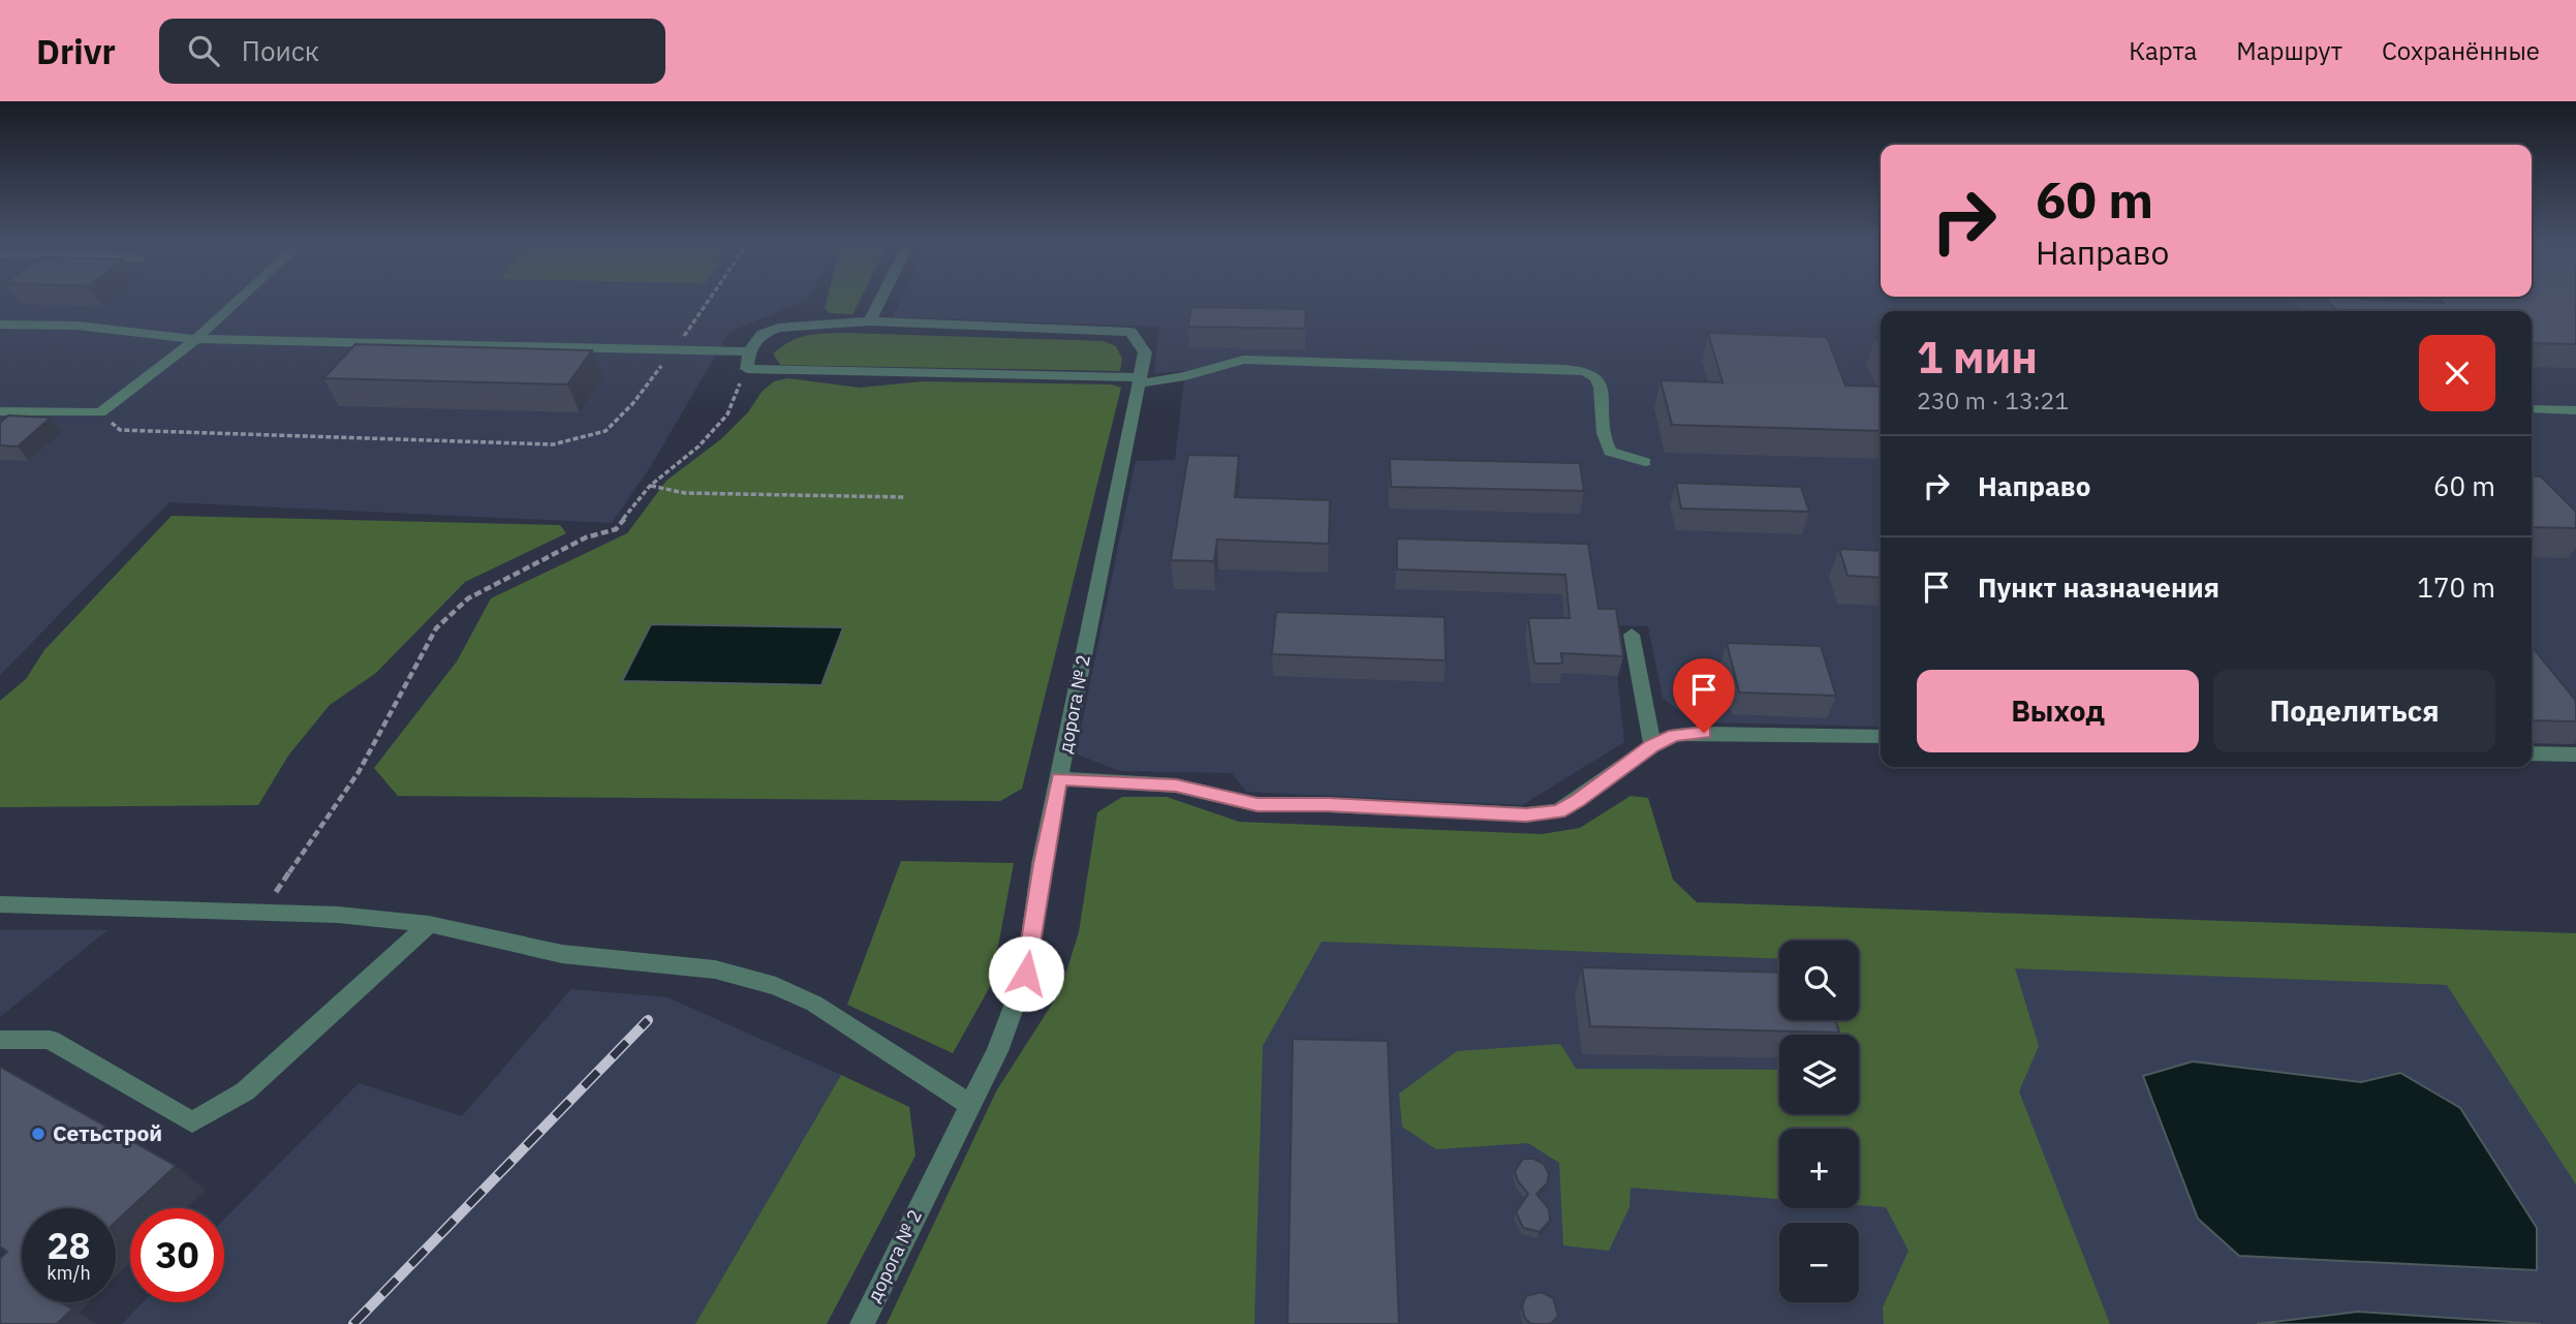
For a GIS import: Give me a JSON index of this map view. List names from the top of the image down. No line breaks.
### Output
{"streets":{"street":["дорога № 2"]},"places":["Сетьстрой"],"page":{"header":"Drivr","search":"Поиск","nav":["Карта","Маршрут","Сохранённые"],"turn":["60 m","Направо"],"heading":["1 мин","230 m · 13:21"],"list":[{"name":"Направо","value":"60 m"},{"name":"Пункт назначения","value":"170 m"}],"buttons":["Выход","Поделиться"],"map_buttons":["+","−"],"speed":"28 km/h","limit":"30"}}
